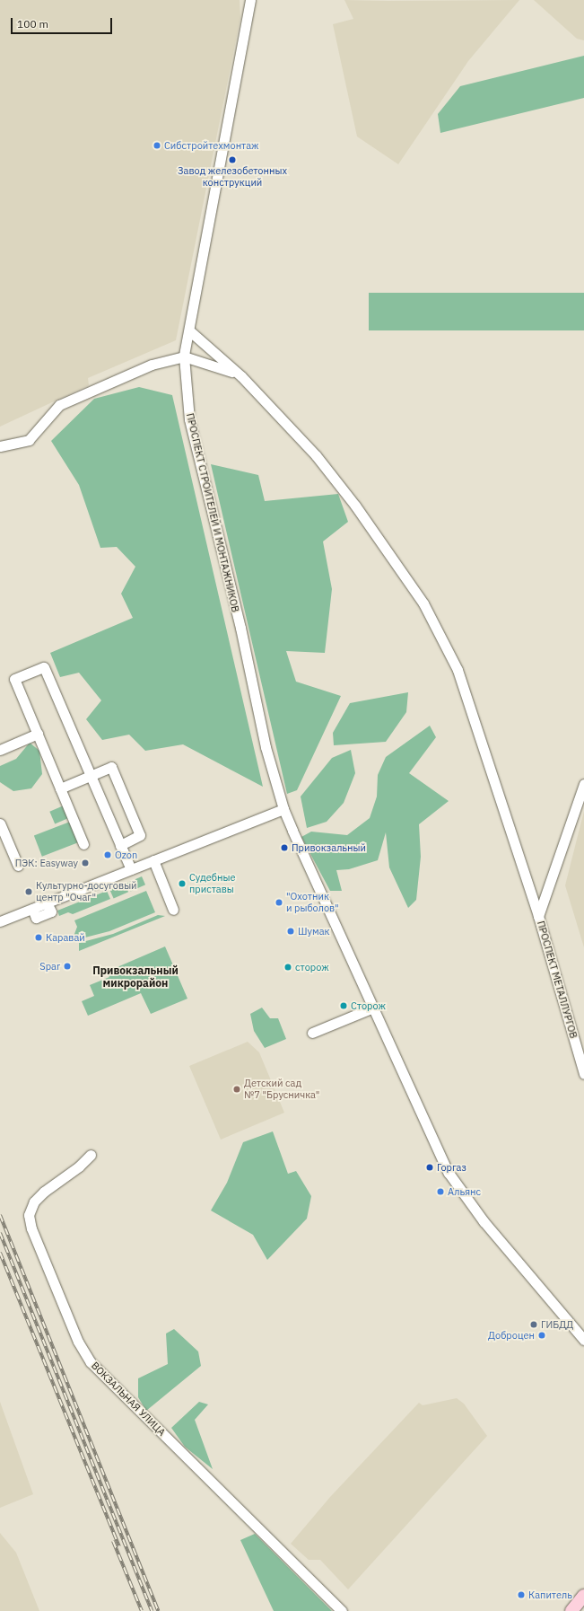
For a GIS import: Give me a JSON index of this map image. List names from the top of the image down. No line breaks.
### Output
{"streets":{"street":["ПРОСПЕКТ СТРОИТЕЛЕЙ И МОНТАЖНИКОВ","ПРОСПЕКТ МЕТАЛЛУРГОВ","ВОКЗАЛЬНАЯ УЛИЦА"]},"districts":["Привокзальный микрорайон"],"places":["Сибстройтехмонтаж","Завод железобетонных конструкций","Привокзальный","Ozon","ПЭК: Easyway","Судебные приставы","Культурно-досуговый центр \"Очаг\"","\"Охотник и рыболов\"","Шумак","Каравай","Spar","сторож","Сторож","Детский сад №7 \"Брусничка\"","Горгаз","Альянс","ГИБДД","Доброцен","Капитель"],"scale_bar":"100 m"}
